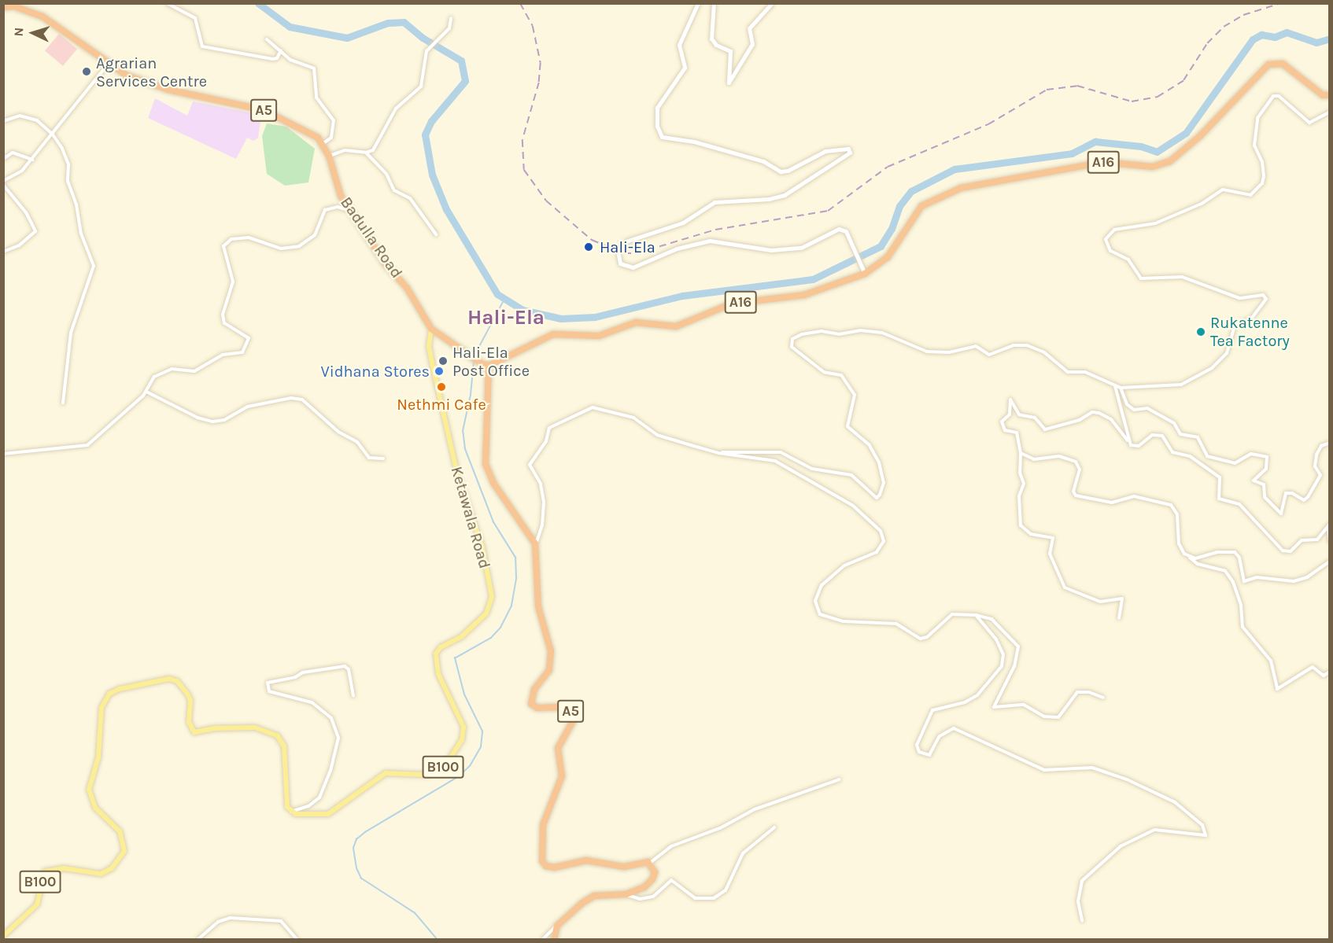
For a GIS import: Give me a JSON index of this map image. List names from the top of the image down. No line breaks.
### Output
{"streets":{"highway":["A5","A16","Badulla Road"],"main road":["Ketawala Road","B100"]},"crossings":[["A5","Badulla Road"],["A16","Badulla Road"],["Badulla Road","Ketawala Road"],["Ketawala Road","B100"]],"districts":["Hali-Ela"],"places":["Agrarian Services Centre","Hali-Ela","Rukatenne Tea Factory","Hali-Ela Post Office","Vidhana Stores","Nethmi Cafe"],"north":"left"}
